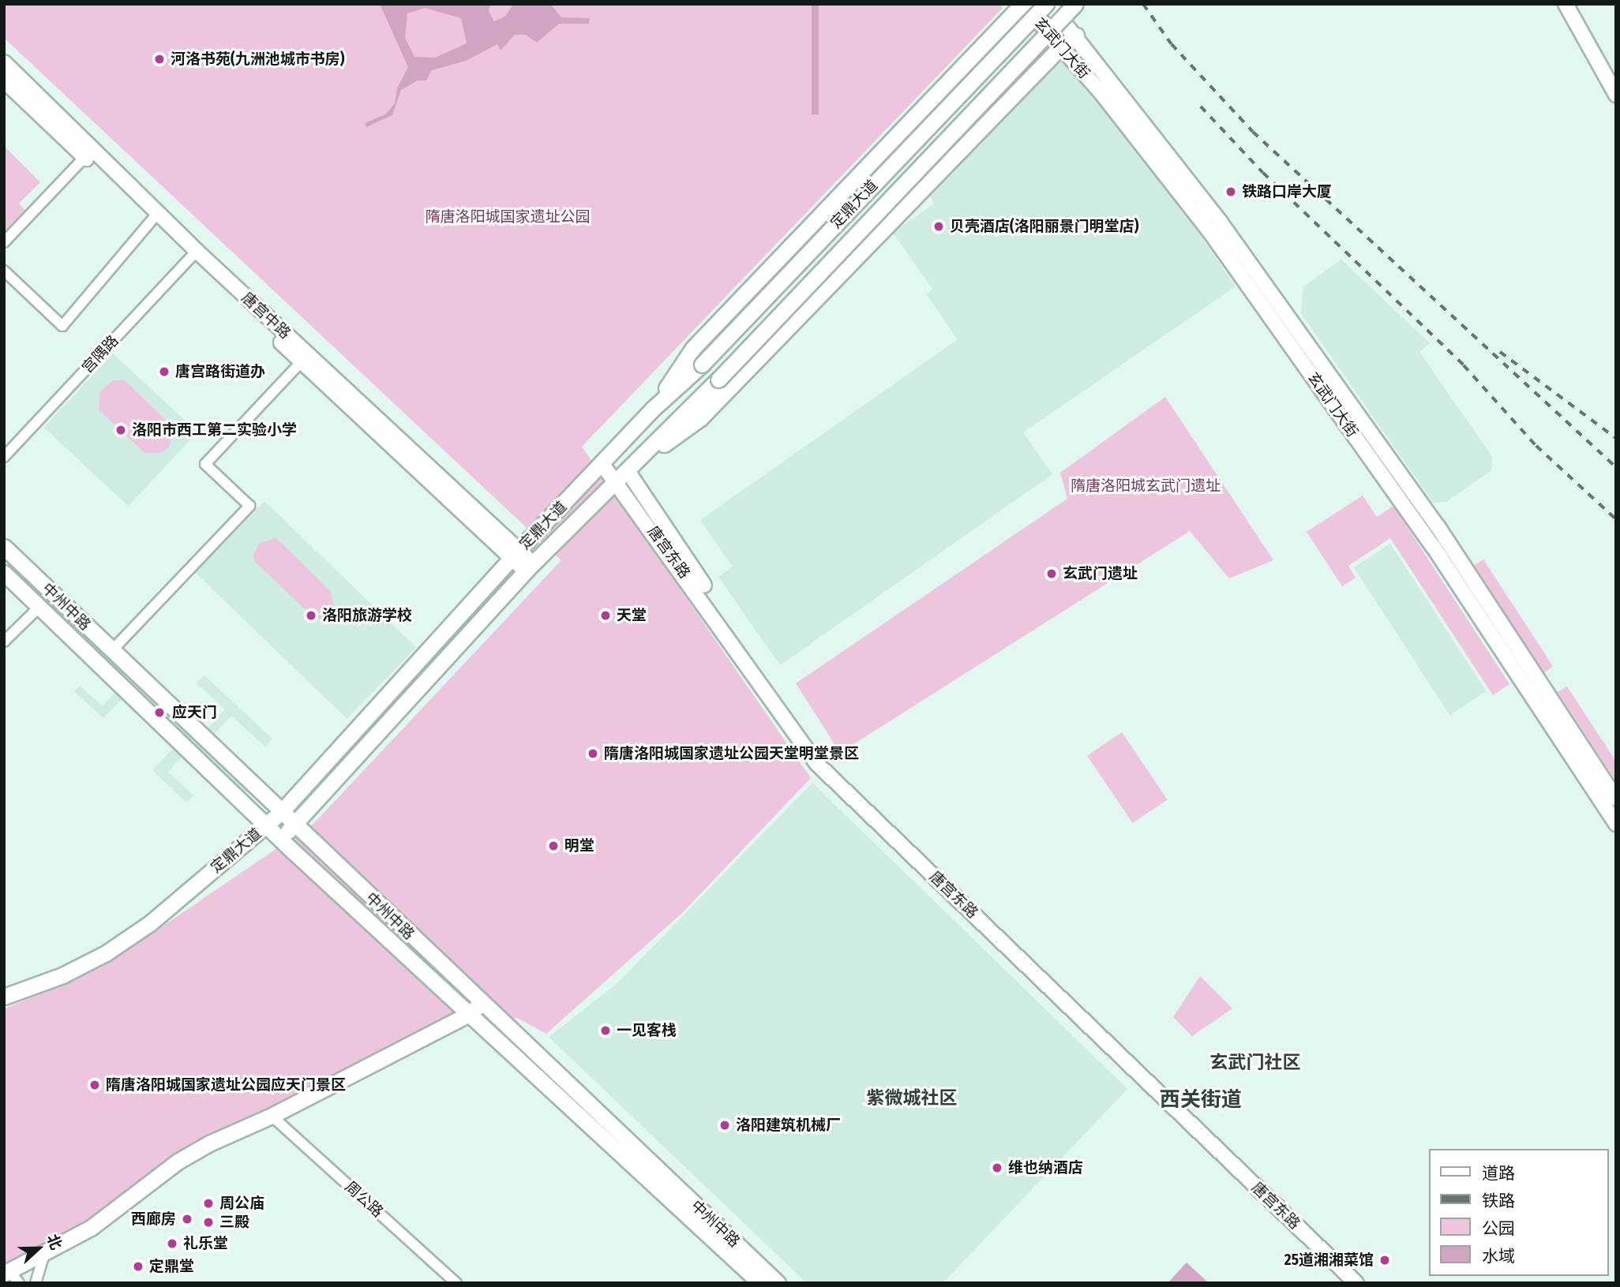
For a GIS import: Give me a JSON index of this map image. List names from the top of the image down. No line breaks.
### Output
{"streets":{"main road":["玄武门大街","定鼎大道","唐宫中路","唐宫东路","中州中路"],"street":["宫隅路","周公路"]},"crossings":[["玄武门大街","定鼎大道"],["定鼎大道","唐宫中路"],["定鼎大道","唐宫东路"],["定鼎大道","中州中路"],["唐宫中路","宫隅路"]],"districts":["玄武门社区","紫微城社区","西关街道"],"parks":["隋唐洛阳城国家遗址公园","隋唐洛阳城玄武门遗址"],"places":["河洛书苑(九洲池城市书房)","铁路口岸大厦","贝壳酒店(洛阳丽景门明堂店)","唐宫路街道办","洛阳市西工第二实验小学","玄武门遗址","洛阳旅游学校","天堂","应天门","隋唐洛阳城国家遗址公园天堂明堂景区","明堂","一见客栈","隋唐洛阳城国家遗址公园应天门景区","洛阳建筑机械厂","维也纳酒店","周公庙","西廊房","三殿","礼乐堂","25道湘湘菜馆","定鼎堂"],"legend":["道路","铁路","公园","水域"],"north":"right"}
